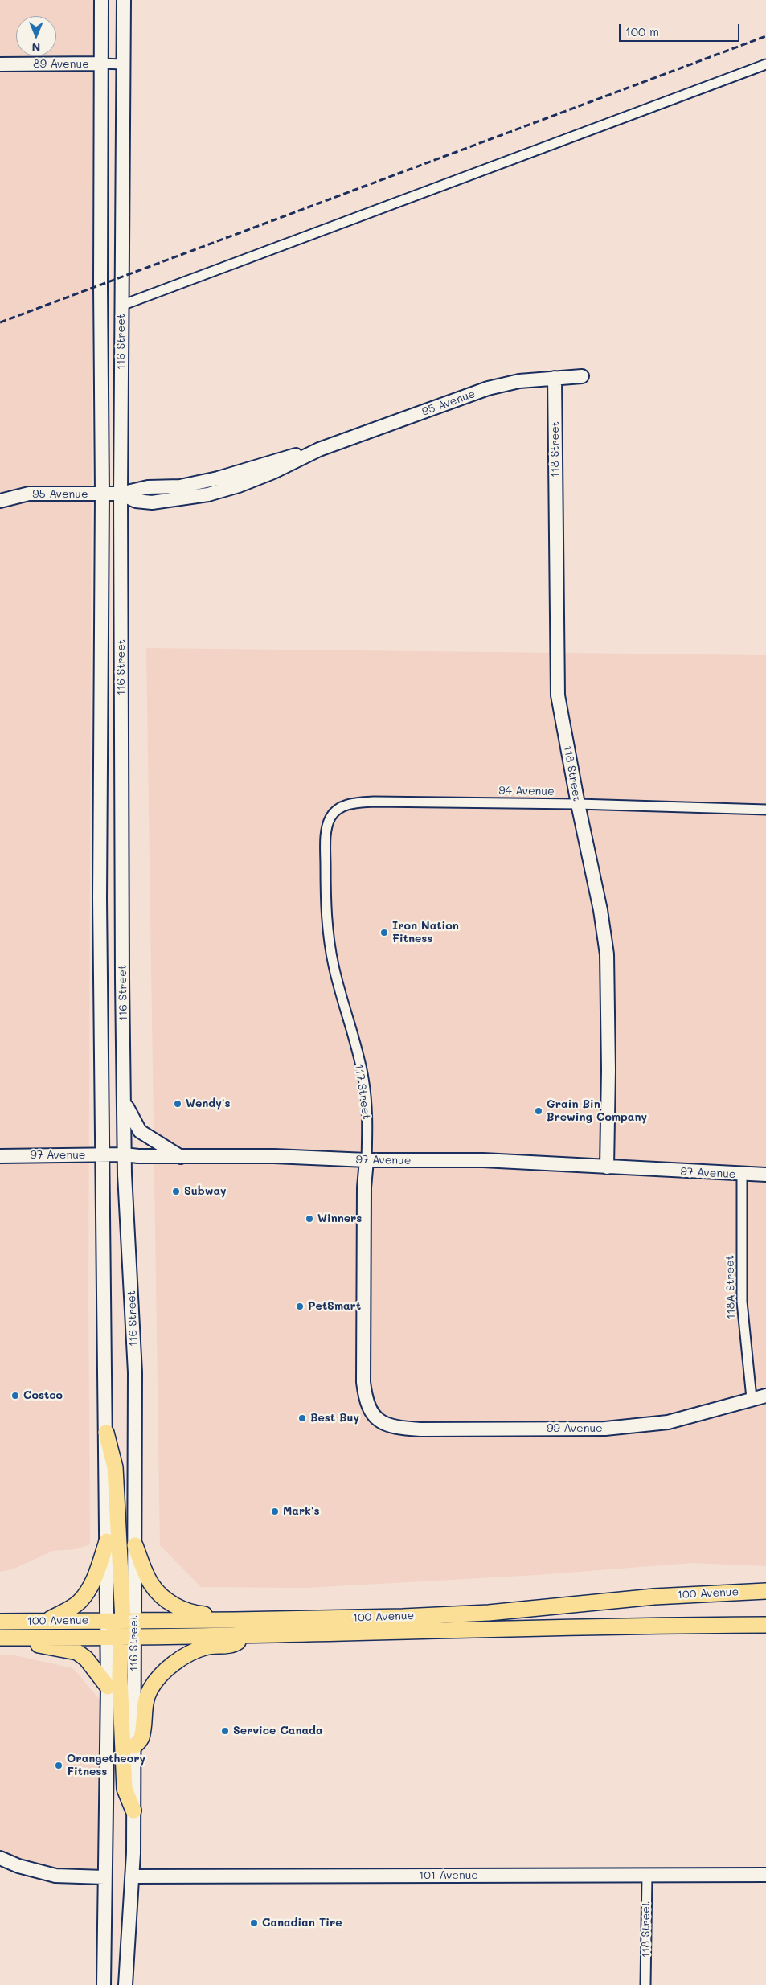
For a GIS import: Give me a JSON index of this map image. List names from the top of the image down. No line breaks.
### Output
{"streets":{"main road":["89 Avenue","116 Street","95 Avenue","118 Street","117 Street","97 Avenue","99 Avenue","100 Avenue","101 Avenue"],"street":["94 Avenue","118A Street"]},"crossings":[["89 Avenue","116 Street"],["116 Street","95 Avenue"],["116 Street","97 Avenue"],["116 Street","100 Avenue"],["116 Street","101 Avenue"],["95 Avenue","118 Street"],["118 Street","94 Avenue"],["118 Street","97 Avenue"],["118 Street","101 Avenue"],["94 Avenue","117 Street"],["117 Street","97 Avenue"],["117 Street","99 Avenue"],["97 Avenue","118A Street"],["118A Street","99 Avenue"]],"places":["Iron Nation Fitness","Wendy's","Grain Bin Brewing Company","Subway","Winners","PetSmart","Costco","Best Buy","Mark's","Service Canada","Orangetheory Fitness","Canadian Tire"],"scale_bar":"100 m","north":"bottom"}
